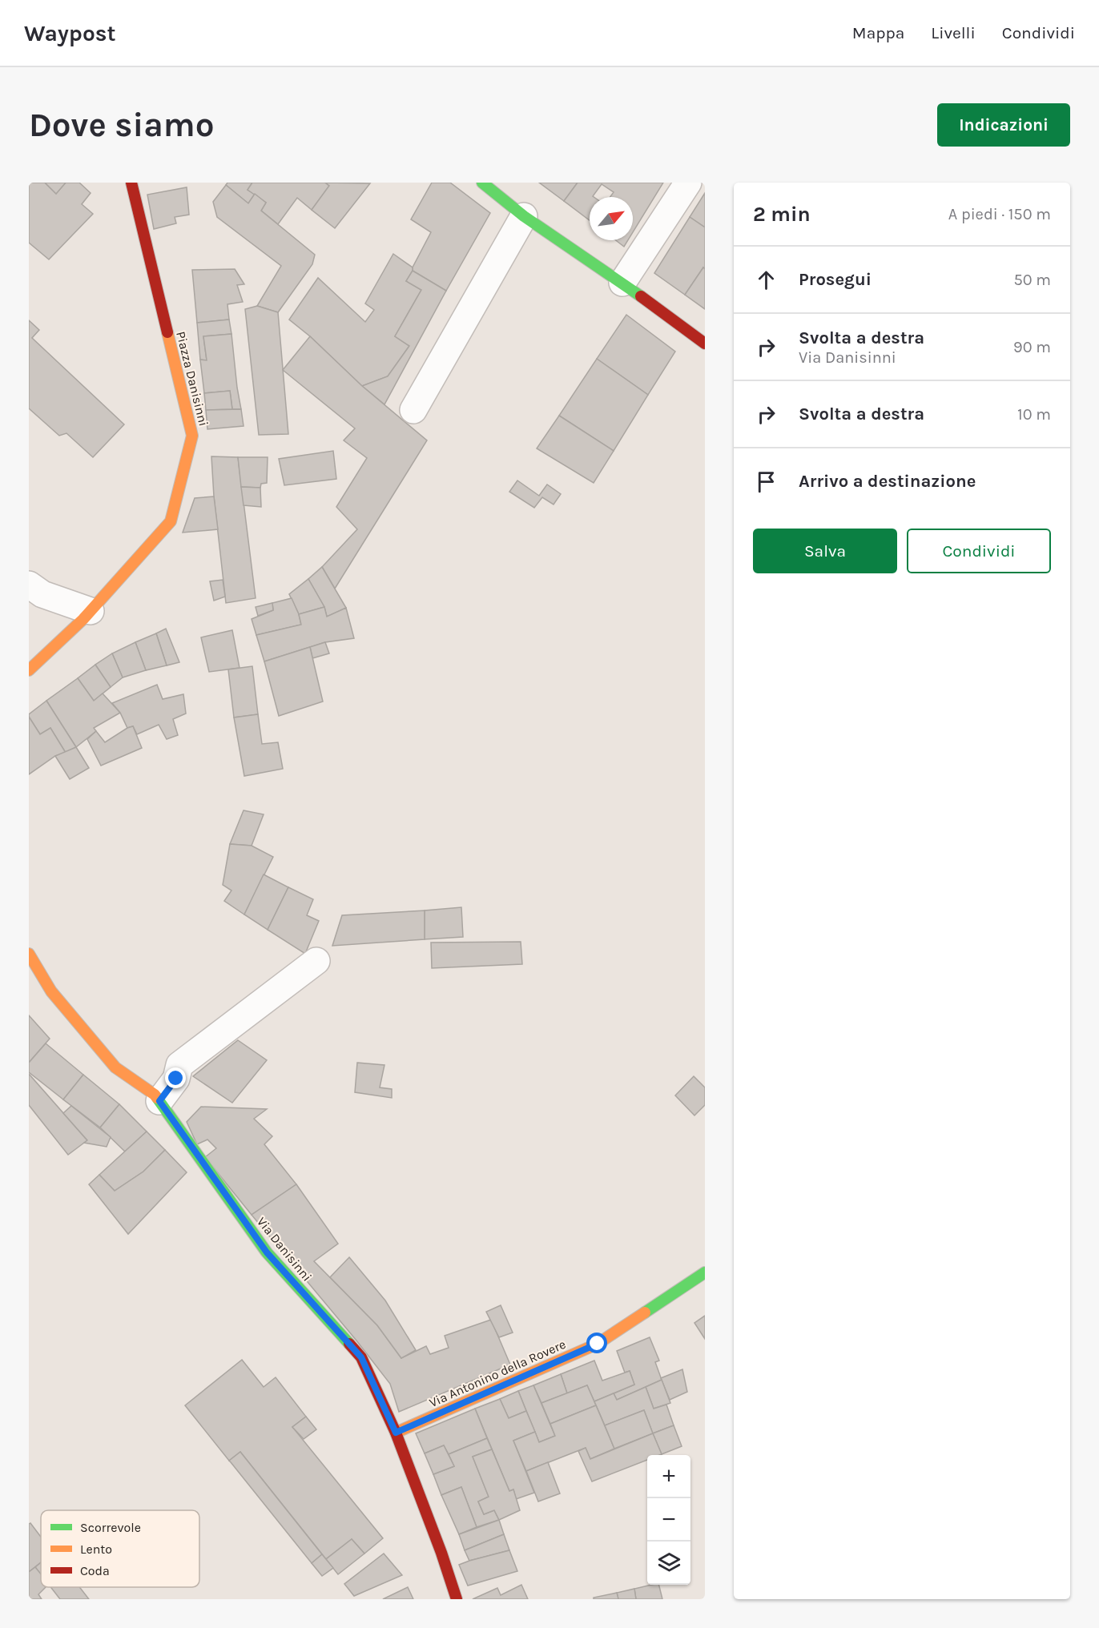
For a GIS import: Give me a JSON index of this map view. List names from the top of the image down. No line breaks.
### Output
{"streets":{"street":["Piazza Danisinni","Via Danisinni","Via Antonino della Rovere"]},"crossings":[["Via Danisinni","Via Antonino della Rovere"]],"legend":["Scorrevole","Lento","Coda"],"north":"top right","page":{"header":"Waypost","nav":["Mappa","Livelli","Condividi"],"buttons":["Indicazioni",["Salva","Condividi"]],"title":"Dove siamo","heading":["2 min","A piedi · 150 m"],"list":[["Prosegui","50 m"],["Svolta a destra","Via Danisinni","90 m"],["Svolta a destra","10 m"],"Arrivo a destinazione"],"map_buttons":["+","−"]}}
